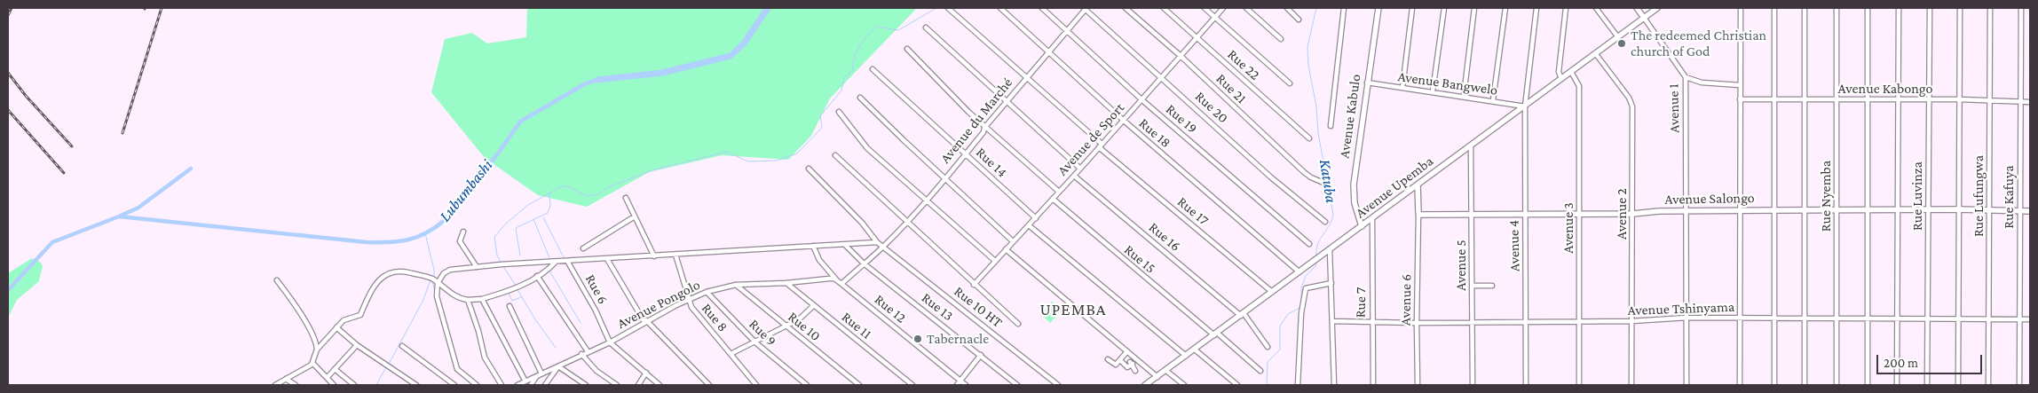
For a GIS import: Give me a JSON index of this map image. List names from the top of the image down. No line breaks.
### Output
{"streets":{"street":["Rue 22","Avenue Bangwelo","Rue 21","Avenue Kabongo","Rue 20","Avenue 1","Avenue Kabulo","Rue 19","Avenue du Marché","Rue 18","Avenue de Sport","Rue 14","Avenue Upemba","Rue Nyemba","Rue Luvinza","Rue Lufungwa","Rue Kafuya","Avenue Salongo","Rue 17","Avenue 2","Avenue 3","Rue 16","Avenue 4","Rue 15","Avenue 5","Rue 6","Avenue 6","Rue 7","Avenue Pongolo","Rue 13","Rue 10 HT","Rue 12","Avenue Tshinyama","Rue 8","Rue 11","Rue 10","Rue 9"]},"crossings":[["Rue 22","Avenue de Sport"],["Avenue Bangwelo","Avenue Kabulo"],["Avenue Bangwelo","Avenue Upemba"],["Avenue Bangwelo","Avenue 4"],["Rue 21","Avenue de Sport"],["Avenue Kabongo","Rue Nyemba"],["Avenue Kabongo","Rue Luvinza"],["Avenue Kabongo","Rue Lufungwa"],["Avenue Kabongo","Rue Kafuya"],["Rue 20","Avenue du Marché"],["Rue 20","Avenue de Sport"],["Avenue 1","Avenue Upemba"],["Avenue 1","Avenue Salongo"],["Avenue 1","Avenue Tshinyama"],["Avenue Kabulo","Avenue Upemba"],["Rue 19","Avenue du Marché"],["Rue 19","Avenue de Sport"],["Avenue du Marché","Rue 18"],["Avenue du Marché","Rue 14"],["Avenue du Marché","Rue 17"],["Avenue du Marché","Rue 10 HT"],["Rue 18","Avenue de Sport"],["Rue 18","Avenue Upemba"],["Avenue de Sport","Rue 14"],["Avenue de Sport","Rue 17"],["Avenue de Sport","Rue 16"],["Avenue de Sport","Rue 15"],["Avenue Upemba","Rue 17"],["Avenue Upemba","Avenue 2"],["Avenue Upemba","Avenue 3"],["Avenue Upemba","Rue 16"],["Avenue Upemba","Avenue 4"],["Avenue Upemba","Rue 15"],["Avenue Upemba","Avenue 5"],["Avenue Upemba","Rue 7"],["Rue Nyemba","Avenue Salongo"],["Rue Nyemba","Avenue Tshinyama"],["Rue Luvinza","Avenue Salongo"],["Rue Luvinza","Avenue Tshinyama"],["Rue Lufungwa","Avenue Salongo"],["Rue Lufungwa","Avenue Tshinyama"],["Rue Kafuya","Avenue Salongo"],["Rue Kafuya","Avenue Tshinyama"],["Avenue Salongo","Avenue 2"],["Avenue Salongo","Avenue 3"],["Avenue Salongo","Avenue 4"],["Avenue Salongo","Avenue 5"],["Avenue Salongo","Avenue 6"],["Avenue 2","Avenue Tshinyama"],["Avenue 3","Avenue Tshinyama"],["Avenue 4","Avenue Tshinyama"],["Avenue 5","Avenue Tshinyama"],["Rue 6","Avenue Pongolo"],["Avenue 6","Avenue Tshinyama"],["Rue 7","Avenue Tshinyama"],["Avenue Pongolo","Rue 8"],["Avenue Pongolo","Rue 11"],["Avenue Pongolo","Rue 10"],["Avenue Pongolo","Rue 9"]],"districts":["UPEMBA"],"water":["Katuba","Lubumbashi"],"places":["The redeemed Christian church of God","Tabernacle"],"scale_bar":"200 m"}
